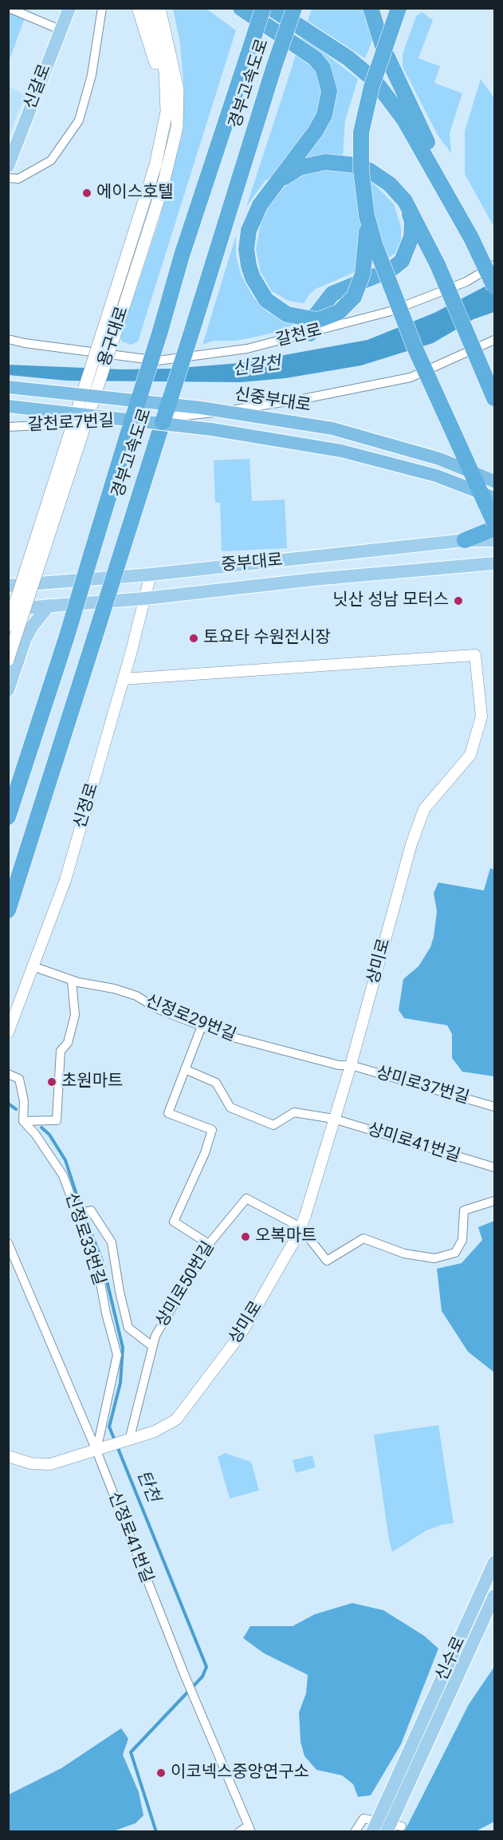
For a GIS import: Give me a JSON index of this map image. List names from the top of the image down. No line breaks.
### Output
{"streets":{"highway":["경부고속도로","신중부대로"],"main road":["신갈로","용구대로","중부대로","신수로"],"street":["갈천로","갈천로7번길","신정로","상미로","신정로29번길","상미로37번길","상미로41번길","신정로33번길","상미로50번길","신정로41번길"]},"crossings":[["중부대로","신정로"],["신정로","상미로"],["신정로","신정로29번길"],["상미로","신정로29번길"],["상미로","상미로37번길"],["상미로","상미로41번길"],["상미로","신정로33번길"],["상미로","상미로50번길"],["상미로","신정로41번길"],["신정로29번길","상미로37번길"],["신정로33번길","신정로41번길"]],"water":["신갈천","탄천"],"places":["에이스호텔","닛산 성남 모터스","토요타 수원전시장","초원마트","오복마트","이코넥스중앙연구소"]}
